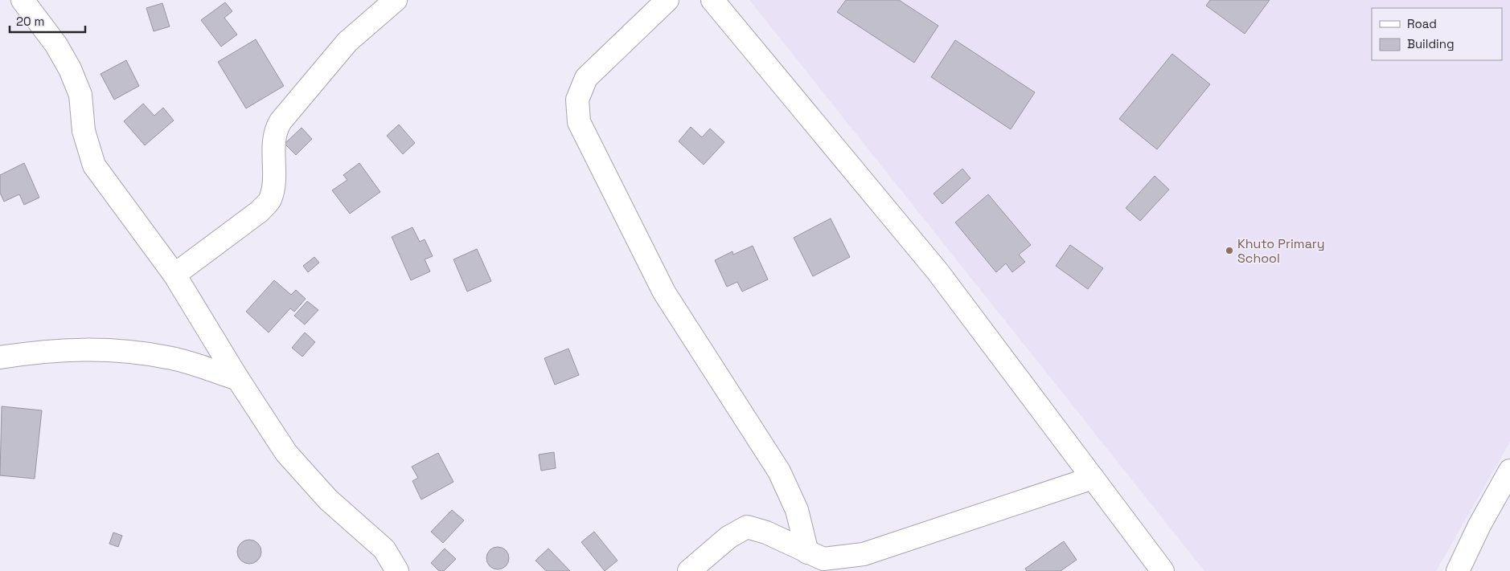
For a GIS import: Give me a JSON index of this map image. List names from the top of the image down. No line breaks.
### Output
{"places":["Khuto Primary School"],"legend":["Road","Building"],"scale_bar":"20 m"}
